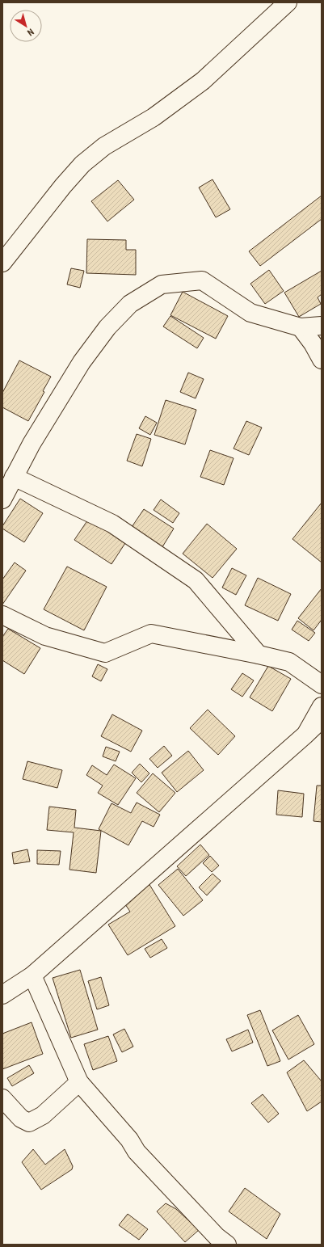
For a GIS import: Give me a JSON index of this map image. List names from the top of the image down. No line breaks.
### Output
{"north":"bottom right"}
